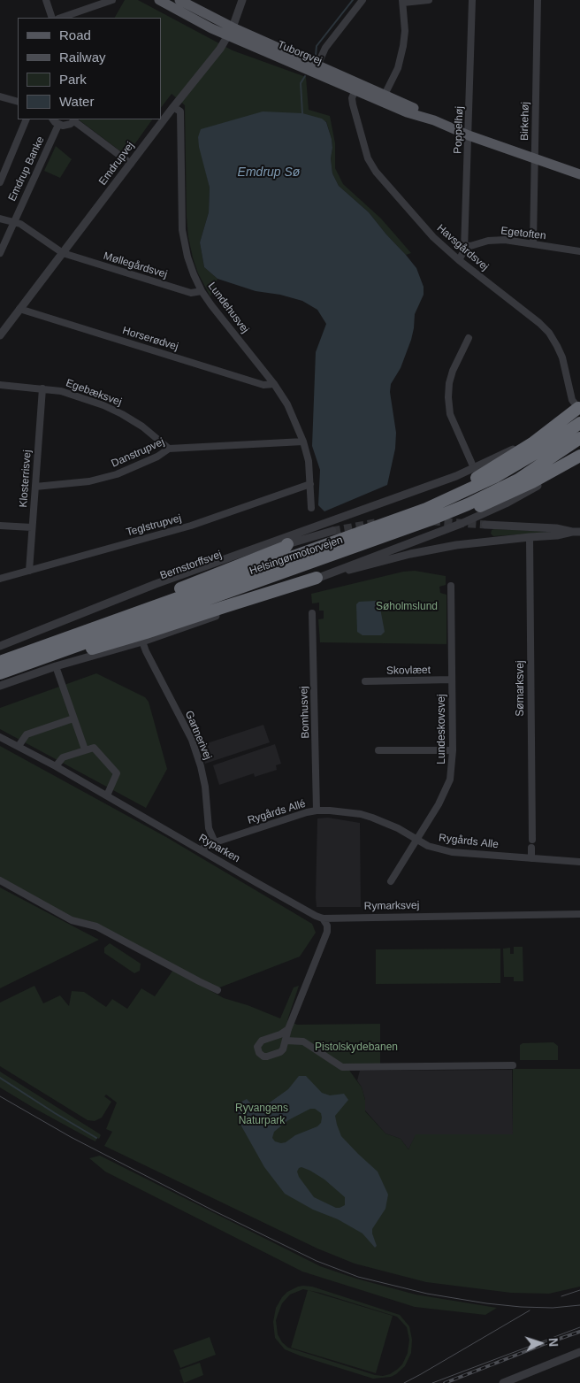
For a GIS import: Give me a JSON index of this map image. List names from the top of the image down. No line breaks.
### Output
{"streets":{"highway":["Helsingørmotorvejen"],"main road":["Tuborgvej"],"street":["Birkehøj","Poppelhøj","Emdrupvej","Emdrup Banke","Egetoften","Havsgårdsvej","Møllegårdsvej","Lundehusvej","Horserødvej","Egebæksvej","Danstrupvej","Klosterrisvej","Teglstrupvej","Bernstorffsvej","Skovlæet","Sømarksvej","Bomhusvej","Lundeskovsvej","Gartnerivej","Rygårds Allé","Rygårds Alle","Ryparken","Rymarksvej"]},"crossings":[["Tuborgvej","Birkehøj"],["Tuborgvej","Poppelhøj"],["Tuborgvej","Emdrupvej"],["Tuborgvej","Havsgårdsvej"],["Birkehøj","Egetoften"],["Poppelhøj","Egetoften"],["Poppelhøj","Havsgårdsvej"],["Emdrupvej","Møllegårdsvej"],["Emdrupvej","Lundehusvej"],["Emdrupvej","Horserødvej"],["Møllegårdsvej","Lundehusvej"],["Lundehusvej","Horserødvej"],["Lundehusvej","Danstrupvej"],["Lundehusvej","Teglstrupvej"],["Egebæksvej","Danstrupvej"],["Egebæksvej","Klosterrisvej"],["Danstrupvej","Klosterrisvej"],["Klosterrisvej","Teglstrupvej"],["Skovlæet","Lundeskovsvej"],["Bomhusvej","Rygårds Allé"],["Lundeskovsvej","Rygårds Alle"],["Gartnerivej","Rygårds Allé"],["Rygårds Allé","Rygårds Alle"],["Rygårds Allé","Ryparken"],["Ryparken","Rymarksvej"]],"water":["Emdrup Sø"],"parks":["Søholmslund","Pistolskydebanen","Ryvangens Naturpark"],"legend":["Road","Railway","Park","Water"],"north":"right"}
